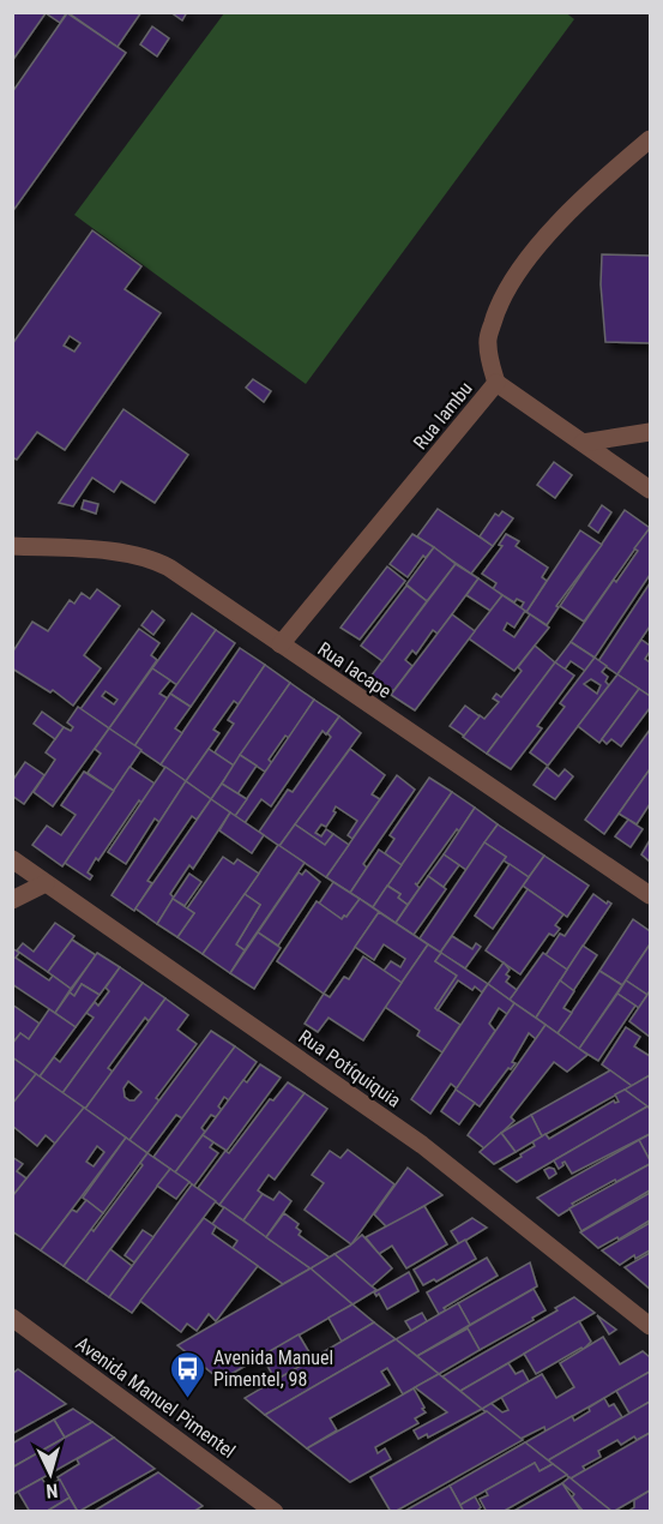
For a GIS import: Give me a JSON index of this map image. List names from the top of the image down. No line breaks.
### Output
{"streets":{"street":["Rua Iambu","Rua Iacape","Rua Potíquiquia","Avenida Manuel Pimentel"]},"crossings":[["Rua Iambu","Rua Iacape"]],"places":{"bus stop":["Avenida Manuel Pimentel, 98"]},"north":"bottom"}
